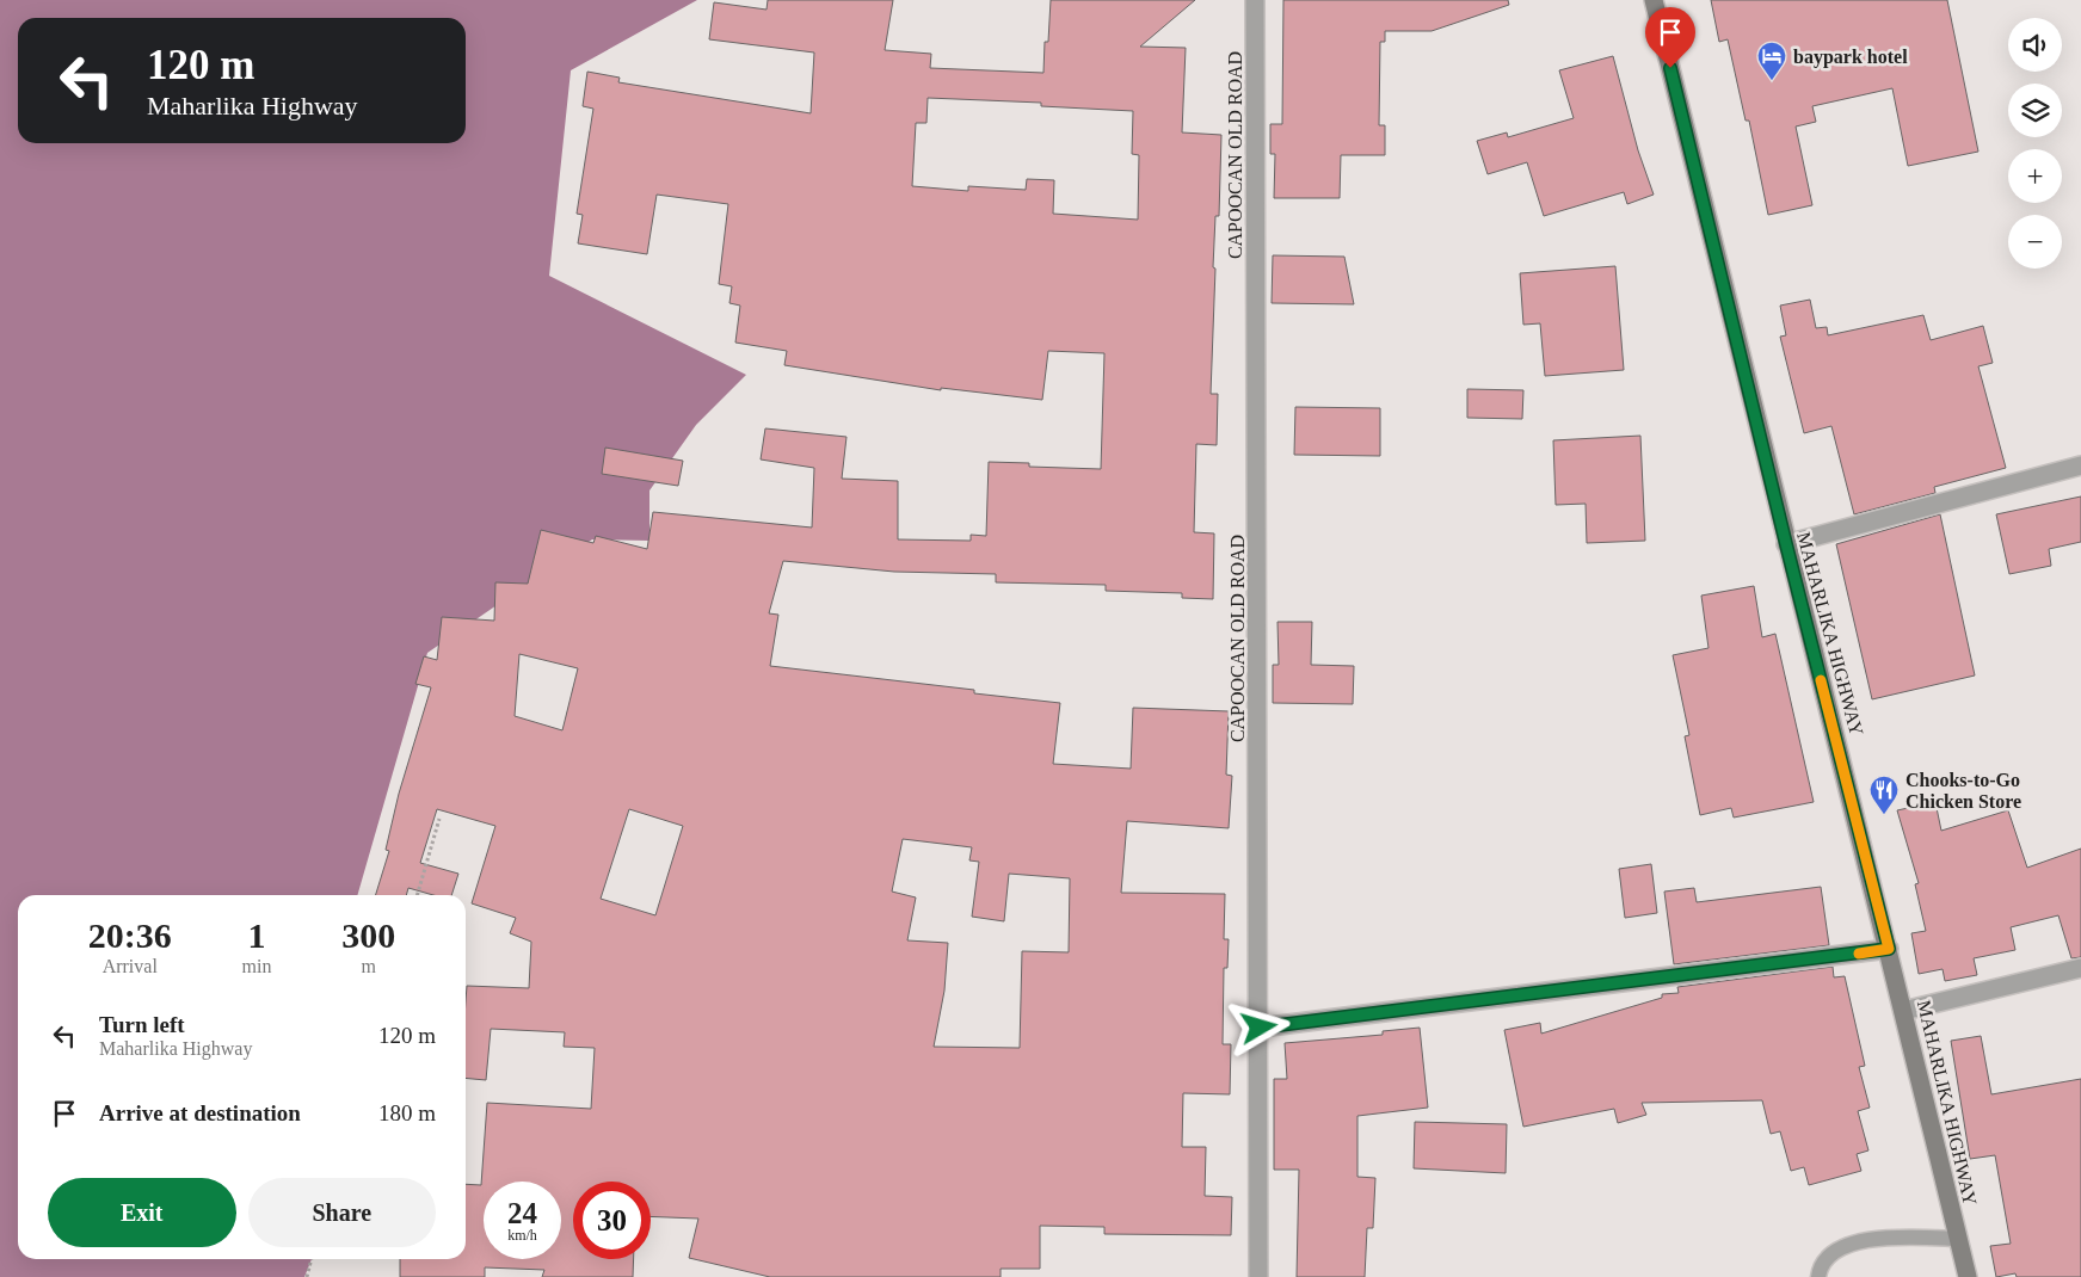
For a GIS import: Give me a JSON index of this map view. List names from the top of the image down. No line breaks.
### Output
{"streets":{"main road":["MAHARLIKA HIGHWAY"],"street":["CAPOOCAN OLD ROAD"]},"places":{"hotel":["baypark hotel"],"restaurant":["Chooks-to-Go Chicken Store"]},"page":{"map_buttons":["+","−"],"turn":["120 m","Maharlika Highway"],"eta":["20:36","Arrival","1","min","300","m"],"list":[{"name":"Turn left","note":"Maharlika Highway","value":"120 m"},{"name":"Arrive at destination","value":"180 m"}],"buttons":["Exit","Share"],"speed":"24 km/h","limit":"30"}}
